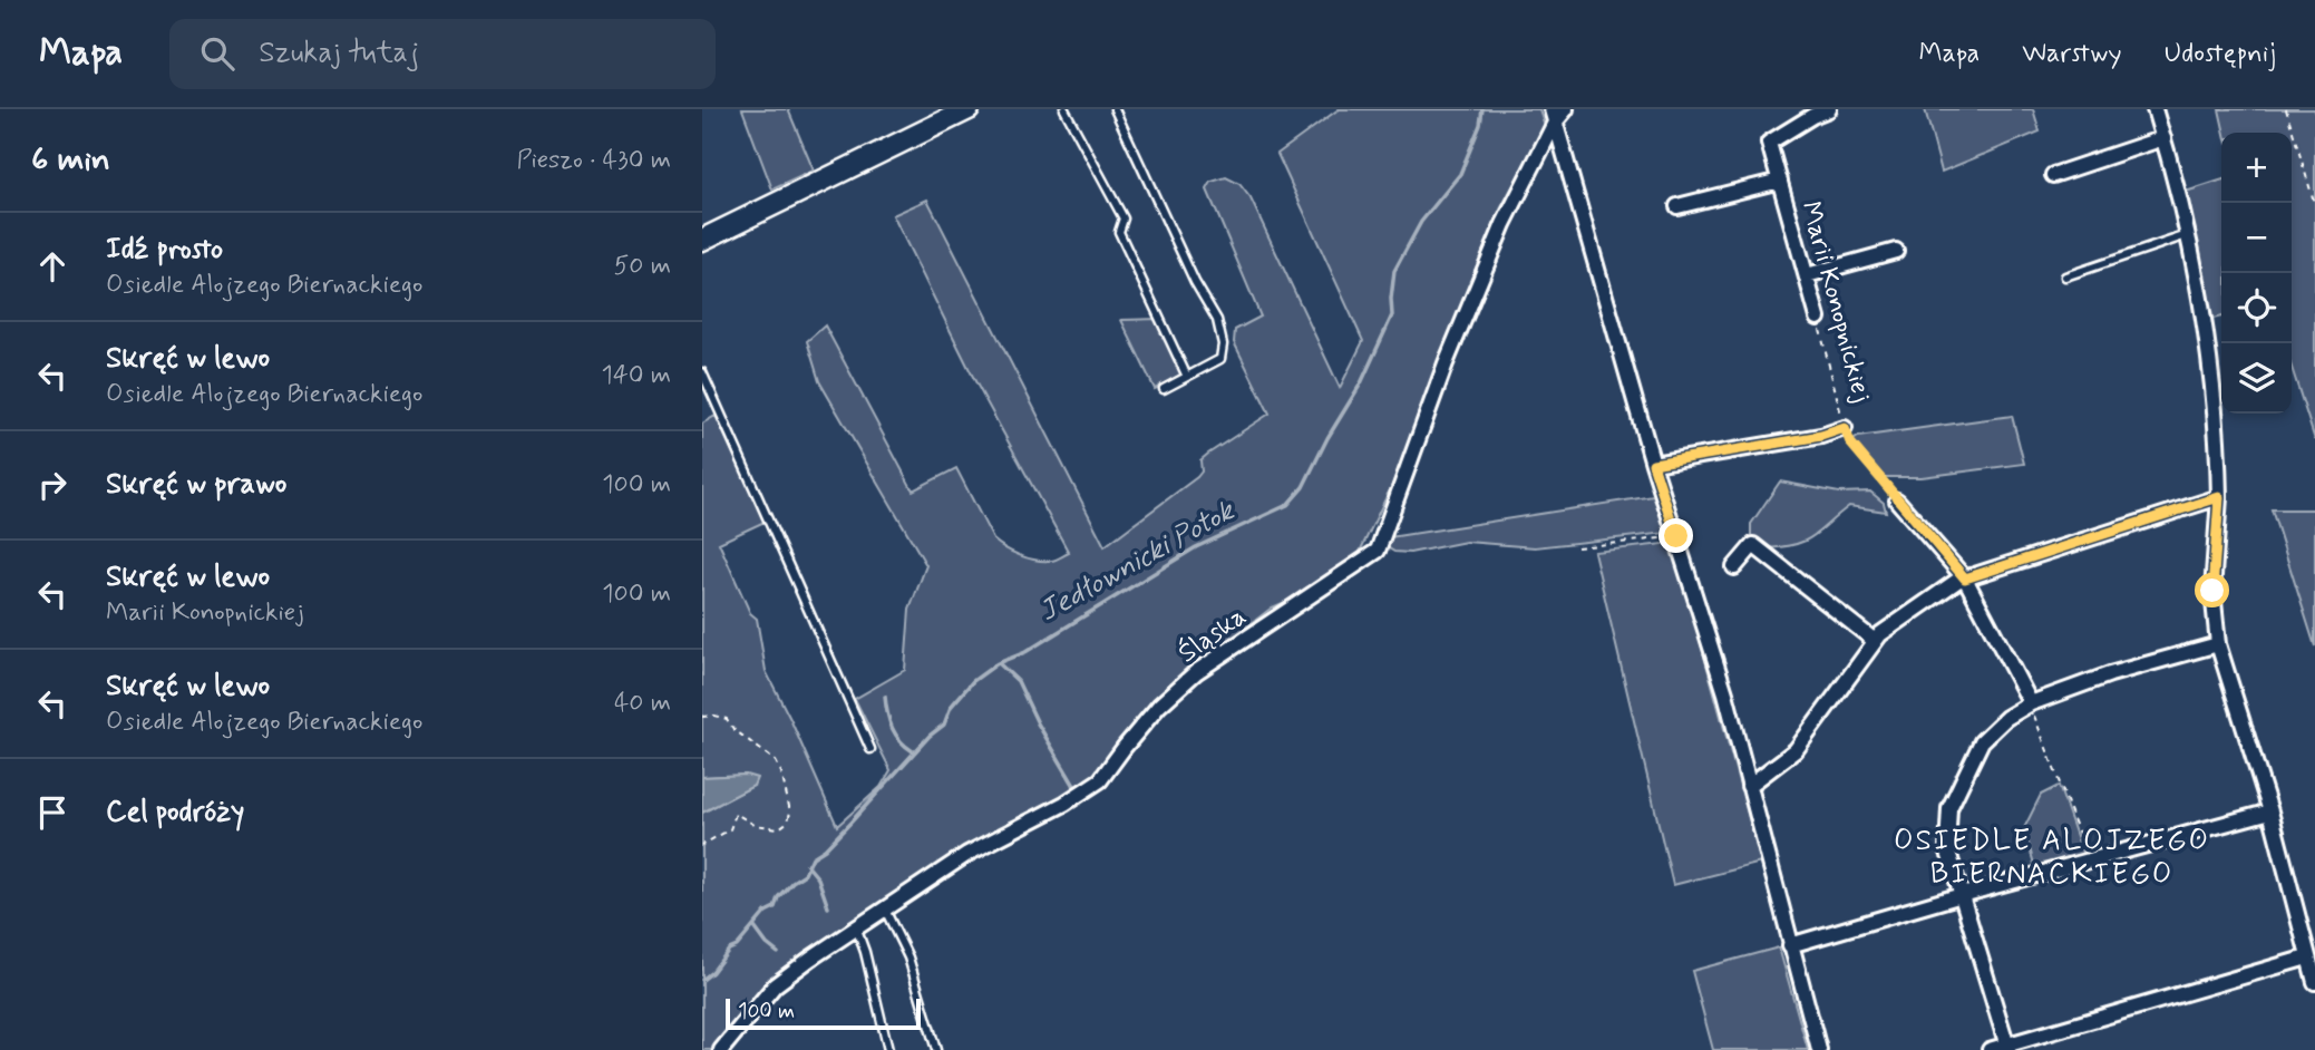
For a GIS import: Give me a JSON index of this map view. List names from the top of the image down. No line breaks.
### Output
{"streets":{"street":["Marii Konopnickiej","Śląska"]},"districts":["OSIEDLE ALOJZEGO BIERNACKIEGO"],"water":["Jedłownicki Potok"],"scale_bar":"100 m","page":{"header":"Mapa","search":"Szukaj tutaj","nav":["Mapa","Warstwy","Udostępnij"],"heading":["6 min","Pieszo · 430 m"],"map_buttons":["+","−"],"list":[["Idź prosto","Osiedle Alojzego Biernackiego","50 m"],["Skręć w lewo","Osiedle Alojzego Biernackiego","140 m"],["Skręć w prawo","100 m"],["Skręć w lewo","Marii Konopnickiej","100 m"],["Skręć w lewo","Osiedle Alojzego Biernackiego","40 m"],"Cel podróży"],"scale":"100 m"}}
